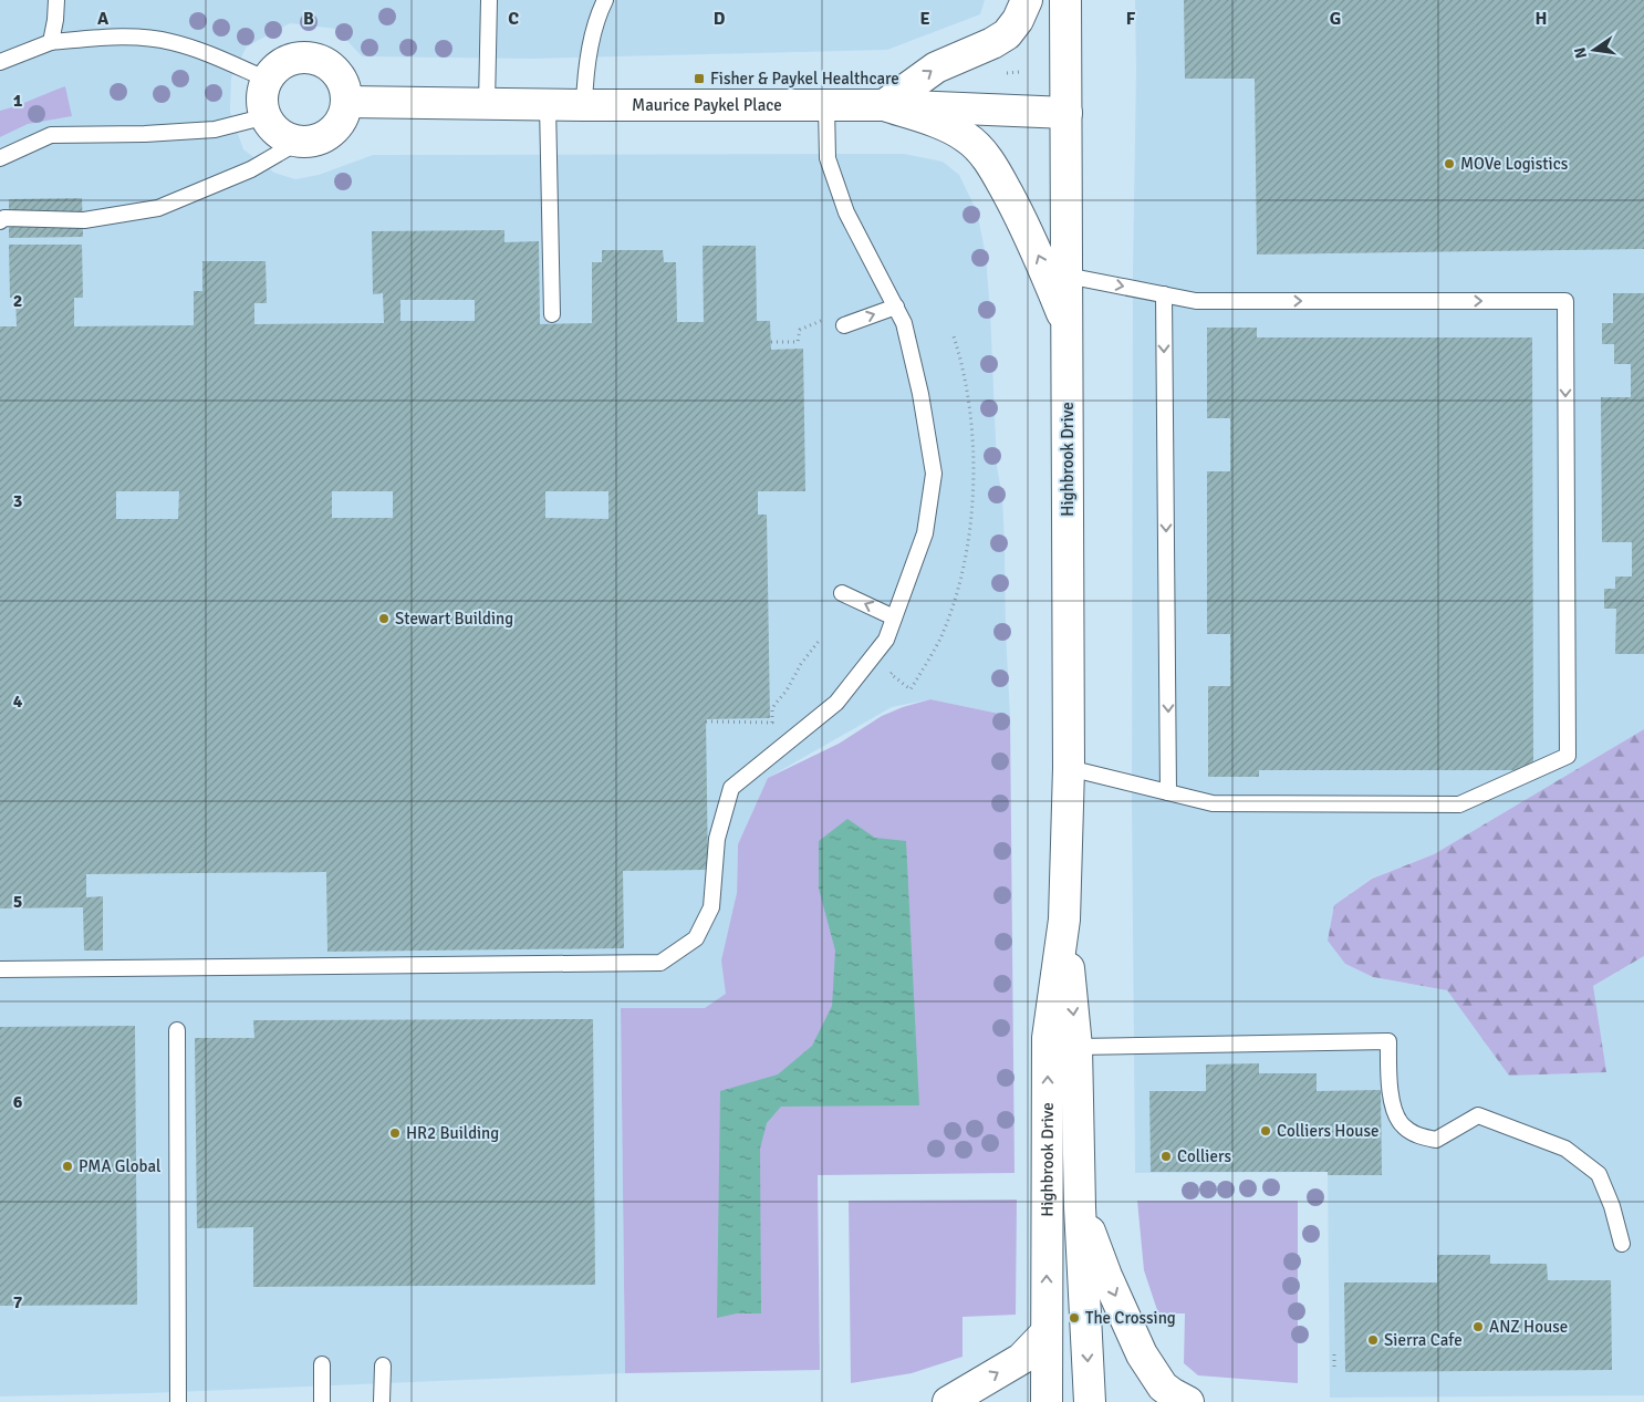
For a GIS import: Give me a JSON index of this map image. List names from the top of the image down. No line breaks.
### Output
{"streets":{"main road":["Maurice Paykel Place","Highbrook Drive"]},"crossings":[["Maurice Paykel Place","Highbrook Drive"]],"places":{"transit":["Fisher & Paykel Healthcare"],"other":["MOVe Logistics","Stewart Building","Colliers House","HR2 Building","Colliers","PMA Global","The Crossing","ANZ House","Sierra Cafe"]},"north":"left","grid":{"columns":["A","B","C","D","E","F","G","H"],"rows":["1","2","3","4","5","6","7"]}}
